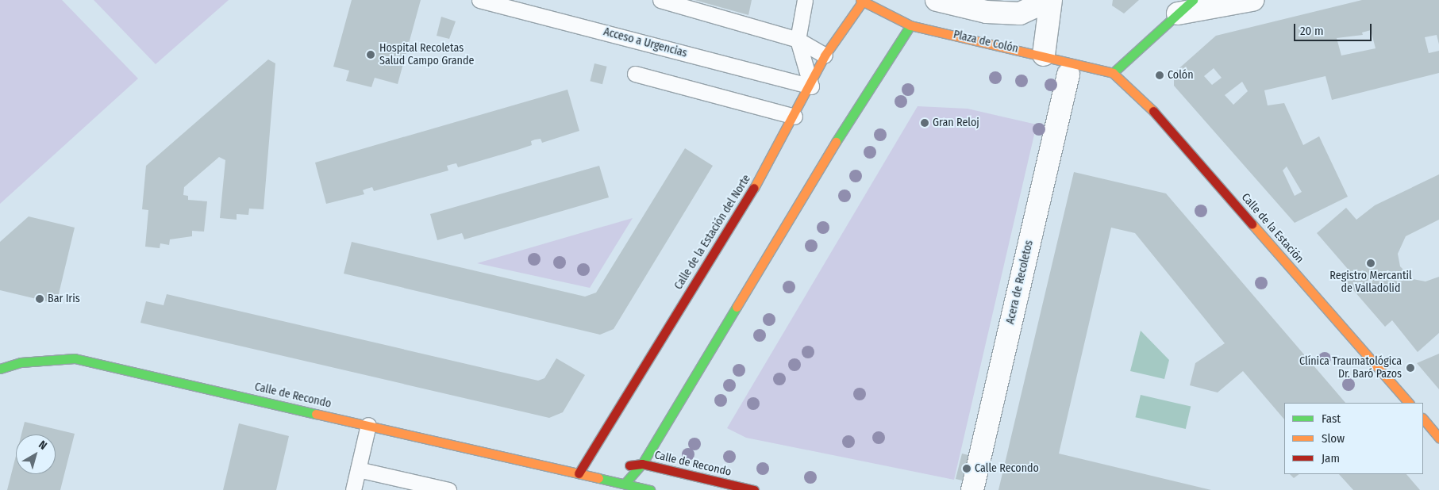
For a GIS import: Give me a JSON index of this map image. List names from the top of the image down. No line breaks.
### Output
{"streets":{"street":["Plaza de Colón","Calle de la Estación","Calle de la Estación del Norte","Acera de Recoletos","Calle de Recondo"],"lane":["Acceso a Urgencias"]},"crossings":[["Plaza de Colón","Calle de la Estación"],["Plaza de Colón","Calle de la Estación del Norte"],["Acceso a Urgencias","Calle de la Estación del Norte"],["Calle de la Estación del Norte","Calle de Recondo"]],"places":["Hospital Recoletas Salud Campo Grande","Colón","Gran Reloj","Registro Mercantil de Valladolid","Bar Iris","Clínica Traumatológica Dr. Baró Pazos","Calle Recondo"],"legend":["Fast","Slow","Jam"],"scale_bar":"20 m","north":"top right"}
